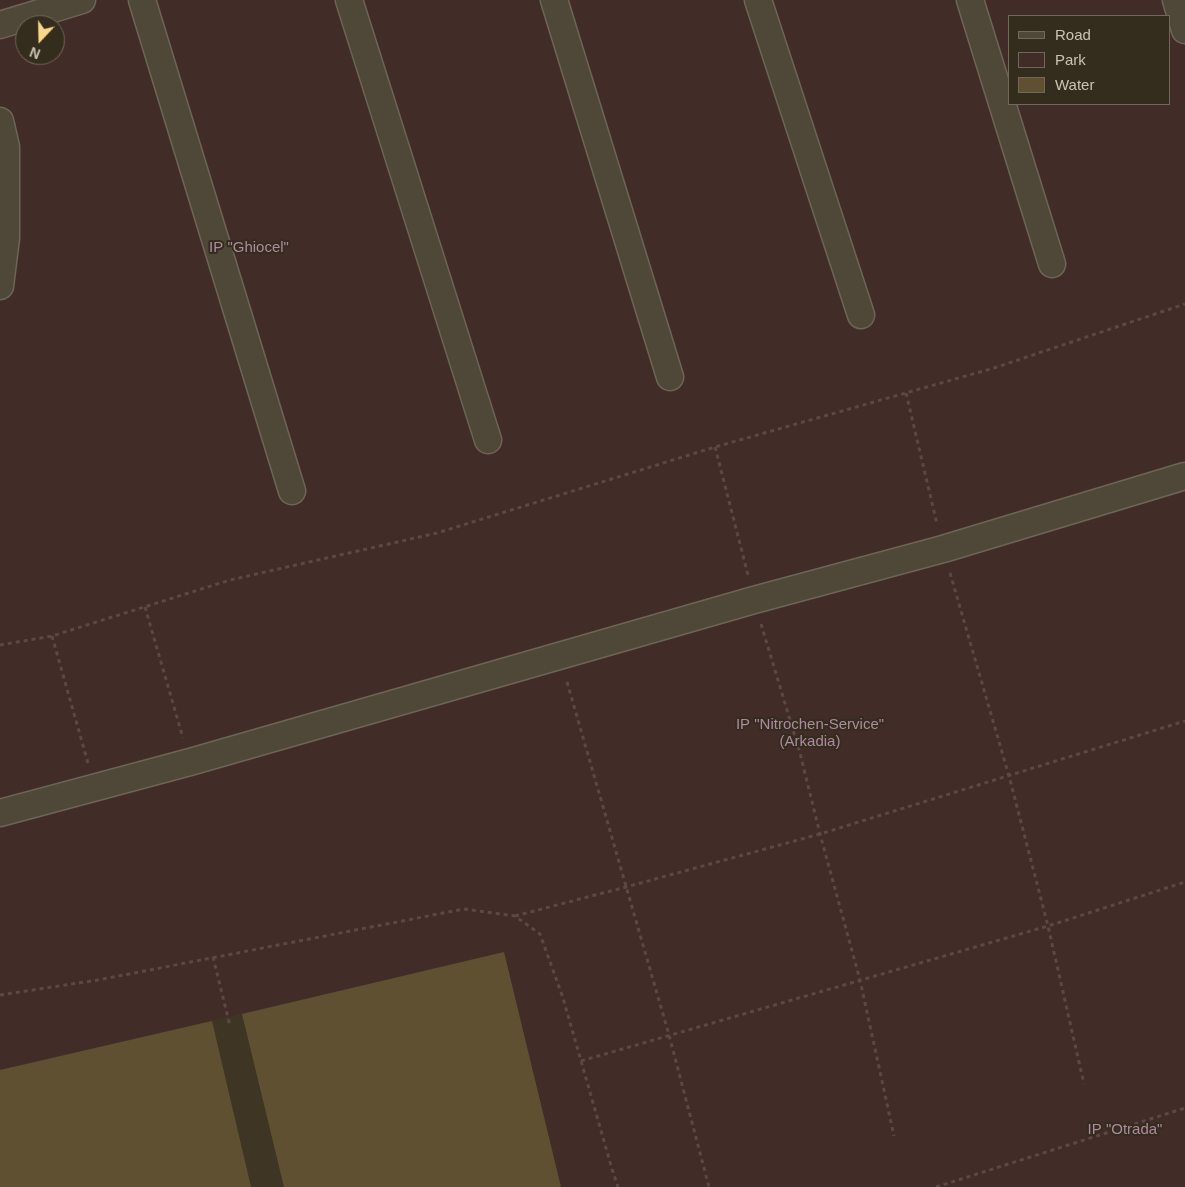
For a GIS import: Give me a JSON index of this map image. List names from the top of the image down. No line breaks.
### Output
{"parks":["IP \"Ghiocel\"","IP \"Nitrochen-Service\" (Arkadia)","IP \"Otrada\""],"legend":["Road","Park","Water"],"north":"bottom"}
